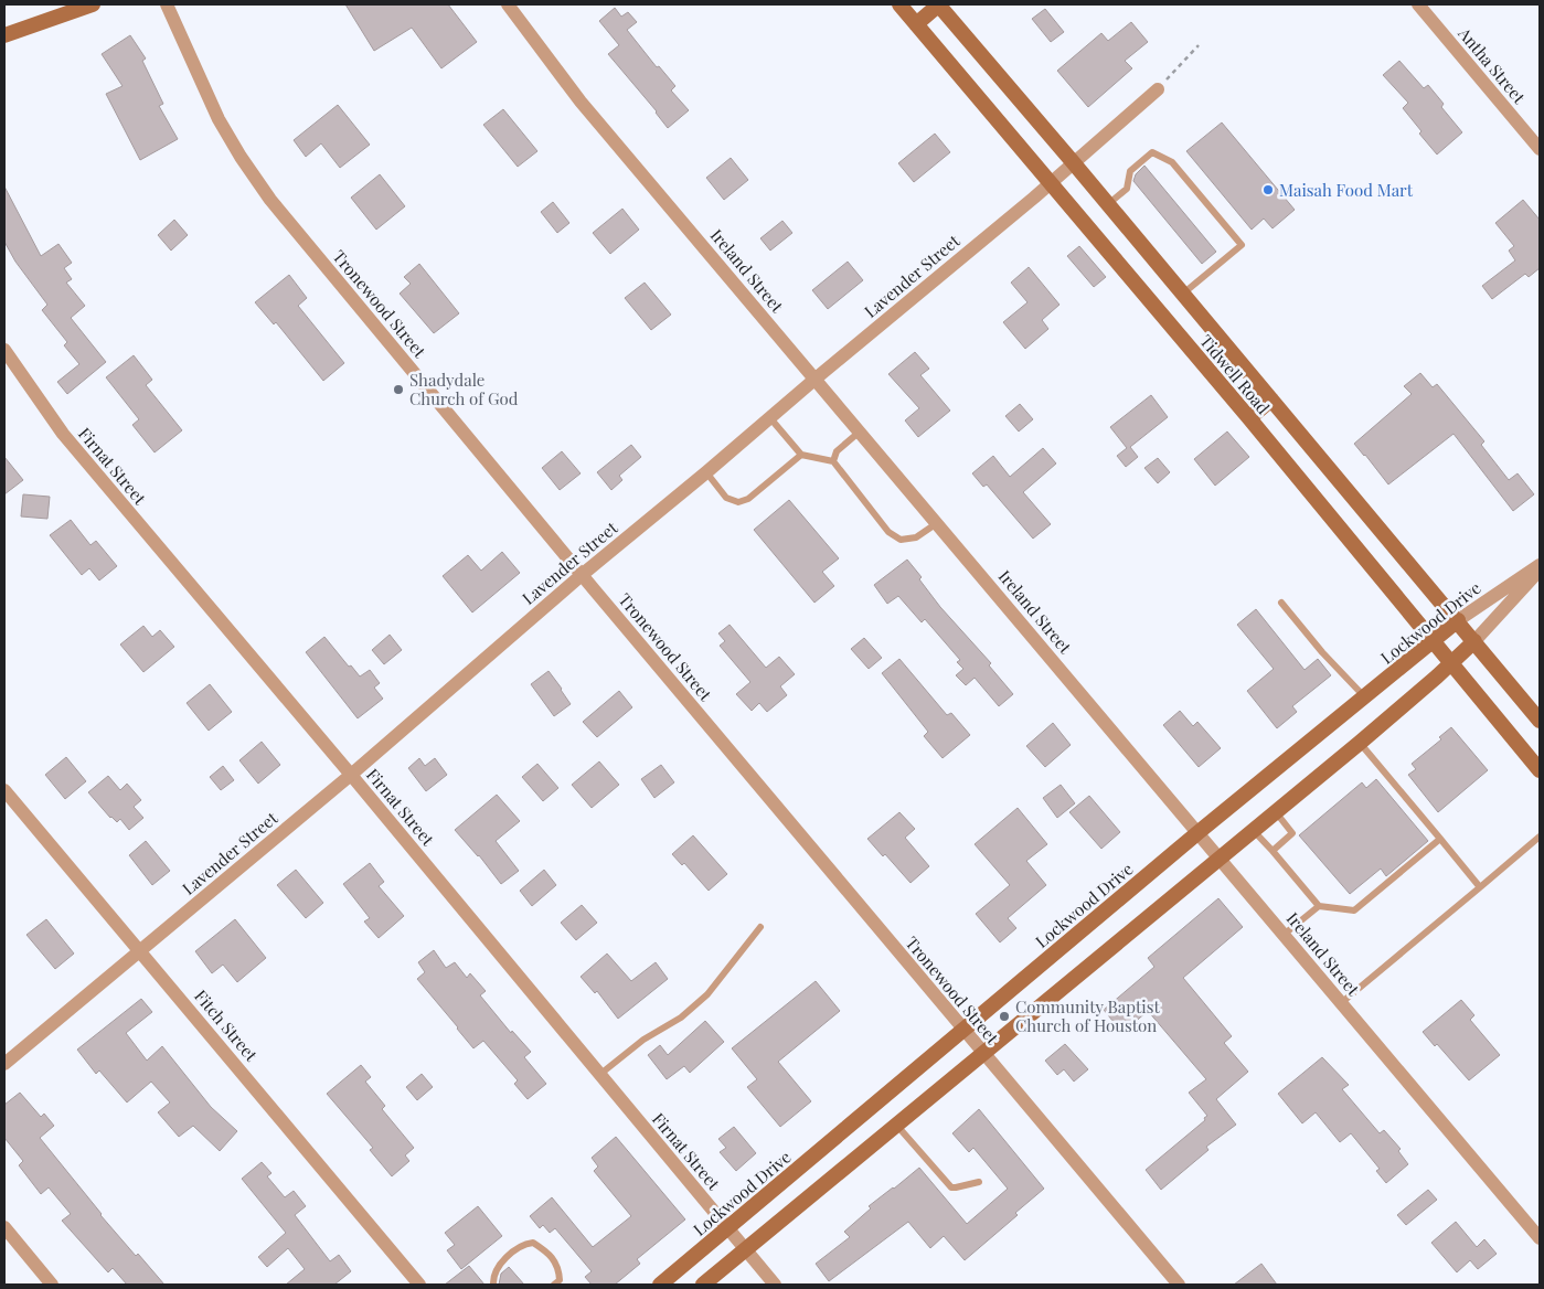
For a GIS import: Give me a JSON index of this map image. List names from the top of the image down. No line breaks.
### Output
{"streets":{"main road":["Tidwell Road","Lockwood Drive"],"street":["Antha Street","Ireland Street","Lavender Street","Tronewood Street","Firnat Street","Fitch Street"]},"crossings":[["Ireland Street","Lavender Street"],["Ireland Street","Lockwood Drive"],["Lavender Street","Tronewood Street"],["Lavender Street","Tidwell Road"],["Lavender Street","Firnat Street"],["Lavender Street","Fitch Street"],["Tronewood Street","Lockwood Drive"],["Tidwell Road","Lockwood Drive"],["Firnat Street","Lockwood Drive"]],"places":["Maisah Food Mart","Shadydale Church of God","Community Baptist Church of Houston"]}
